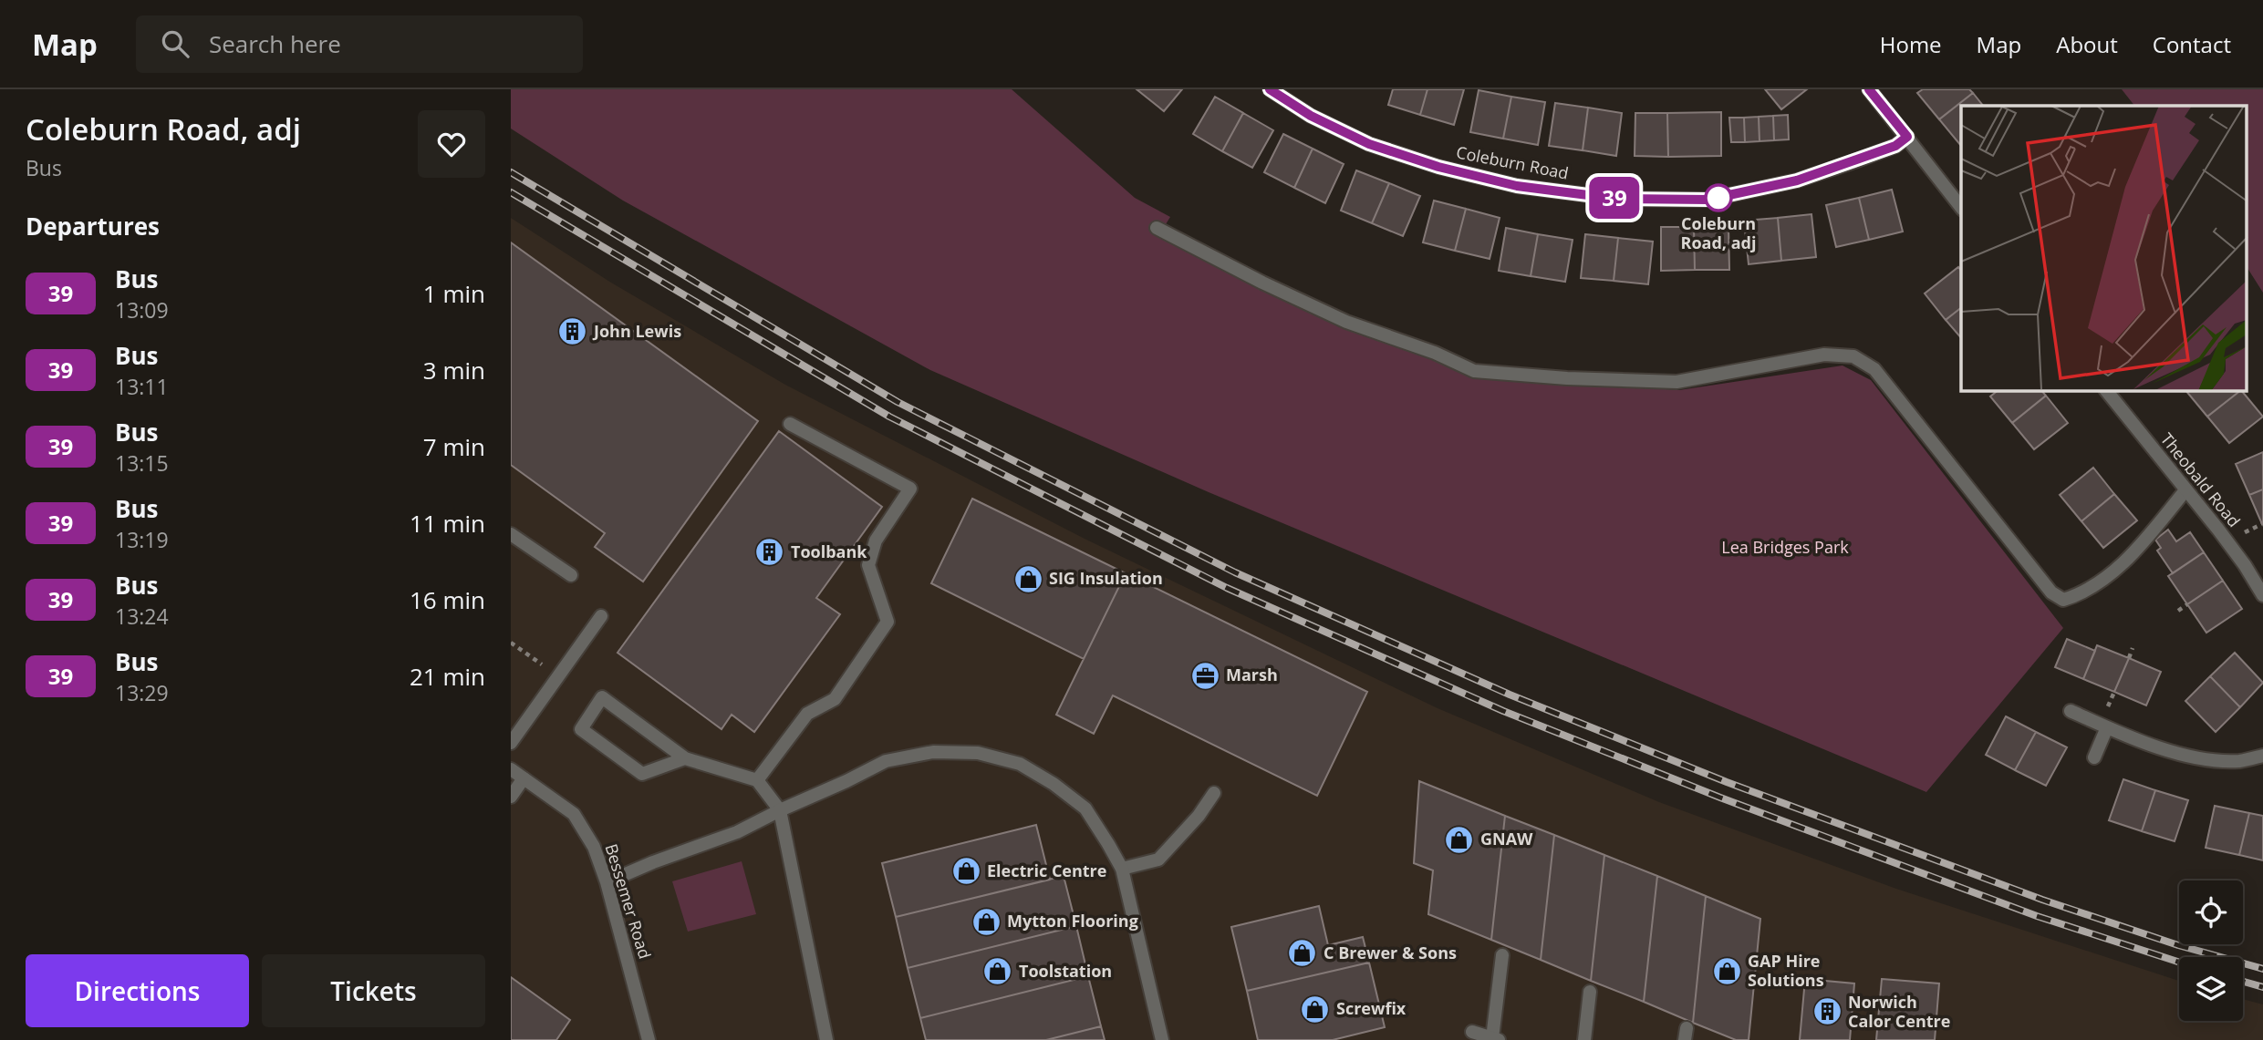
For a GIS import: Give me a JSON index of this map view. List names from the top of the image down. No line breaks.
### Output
{"streets":{"street":["Coleburn Road","Theobald Road","Bessemer Road"]},"parks":["Lea Bridges Park"],"places":{"other":["Coleburn Road, adj"],"building":["John Lewis","Toolbank","Norwich Calor Centre"],"shop":["SIG Insulation","GNAW","Electric Centre","Mytton Flooring","C Brewer & Sons","GAP Hire Solutions","Toolstation","Screwfix"],"office":["Marsh"]},"lines":["bus line 39"],"page":{"header":"Map","search":"Search here","nav":["Home","Map","About","Contact"],"heading":[["Coleburn Road, adj","Bus"],"Departures"],"on_map":"39","list":[{"mark":"39","name":"Bus","note":"13:09","value":"1 min"},{"mark":"39","name":"Bus","note":"13:11","value":"3 min"},{"mark":"39","name":"Bus","note":"13:15","value":"7 min"},{"mark":"39","name":"Bus","note":"13:19","value":"11 min"},{"mark":"39","name":"Bus","note":"13:24","value":"16 min"},{"mark":"39","name":"Bus","note":"13:29","value":"21 min"}],"buttons":["Directions","Tickets"]}}
